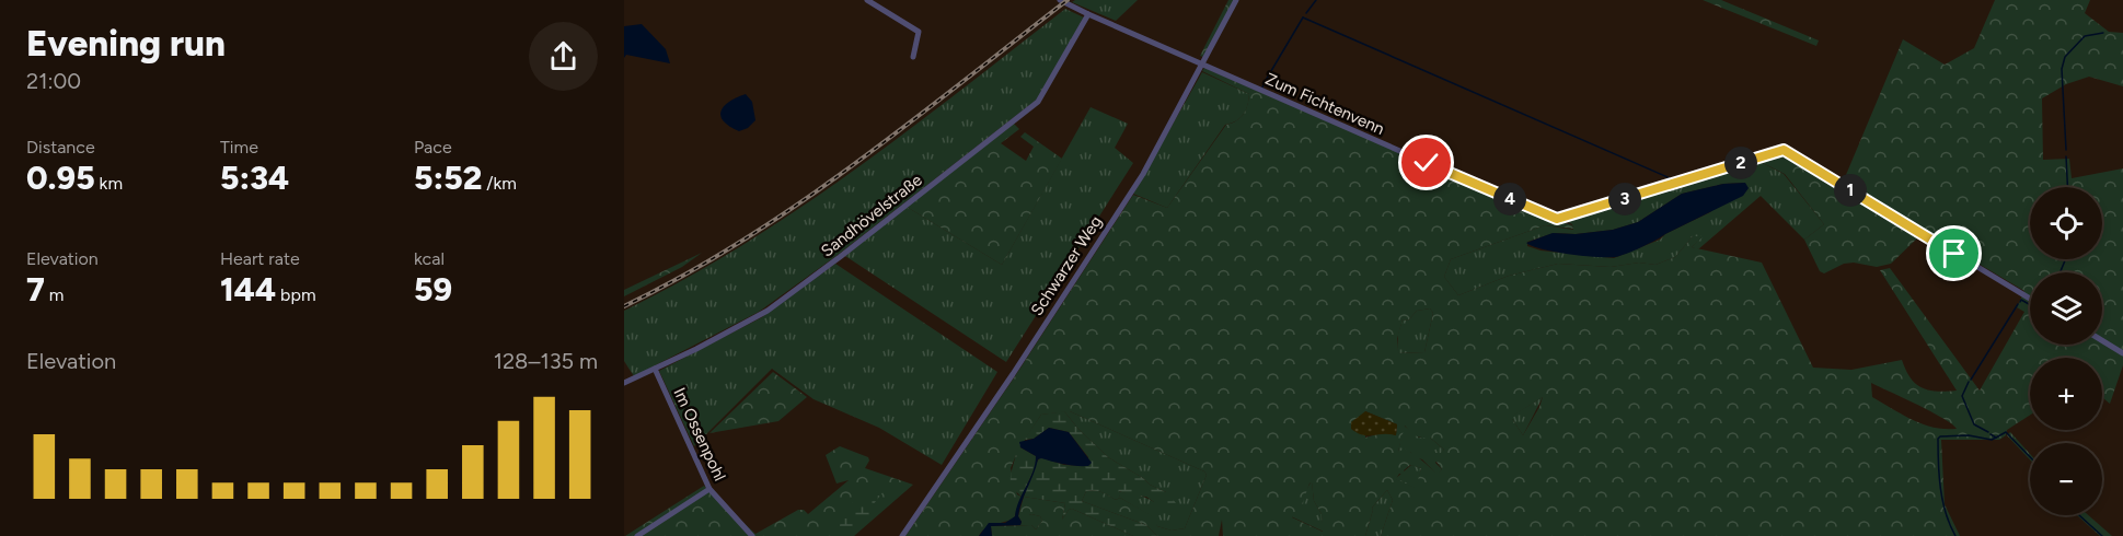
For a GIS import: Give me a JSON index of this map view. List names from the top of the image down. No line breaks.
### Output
{"streets":{"street":["Zum Fichtenvenn","Sandhövelstraße","Schwarzer Weg","Im Ossenpohl"]},"crossings":[["Zum Fichtenvenn","Sandhövelstraße"],["Zum Fichtenvenn","Schwarzer Weg"],["Sandhövelstraße","Im Ossenpohl"]],"page":{"heading":["Evening run","21:00"],"stats":[["Distance","0.95 km"],["Time","5:34"],["Pace","5:52 /km"],["Elevation","7 m"],["Heart rate","144 bpm"],["kcal","59"]],"pins":["2","1","3","4"],"map_buttons":["+","−"],"chart":["Elevation","128–135 m"]}}
